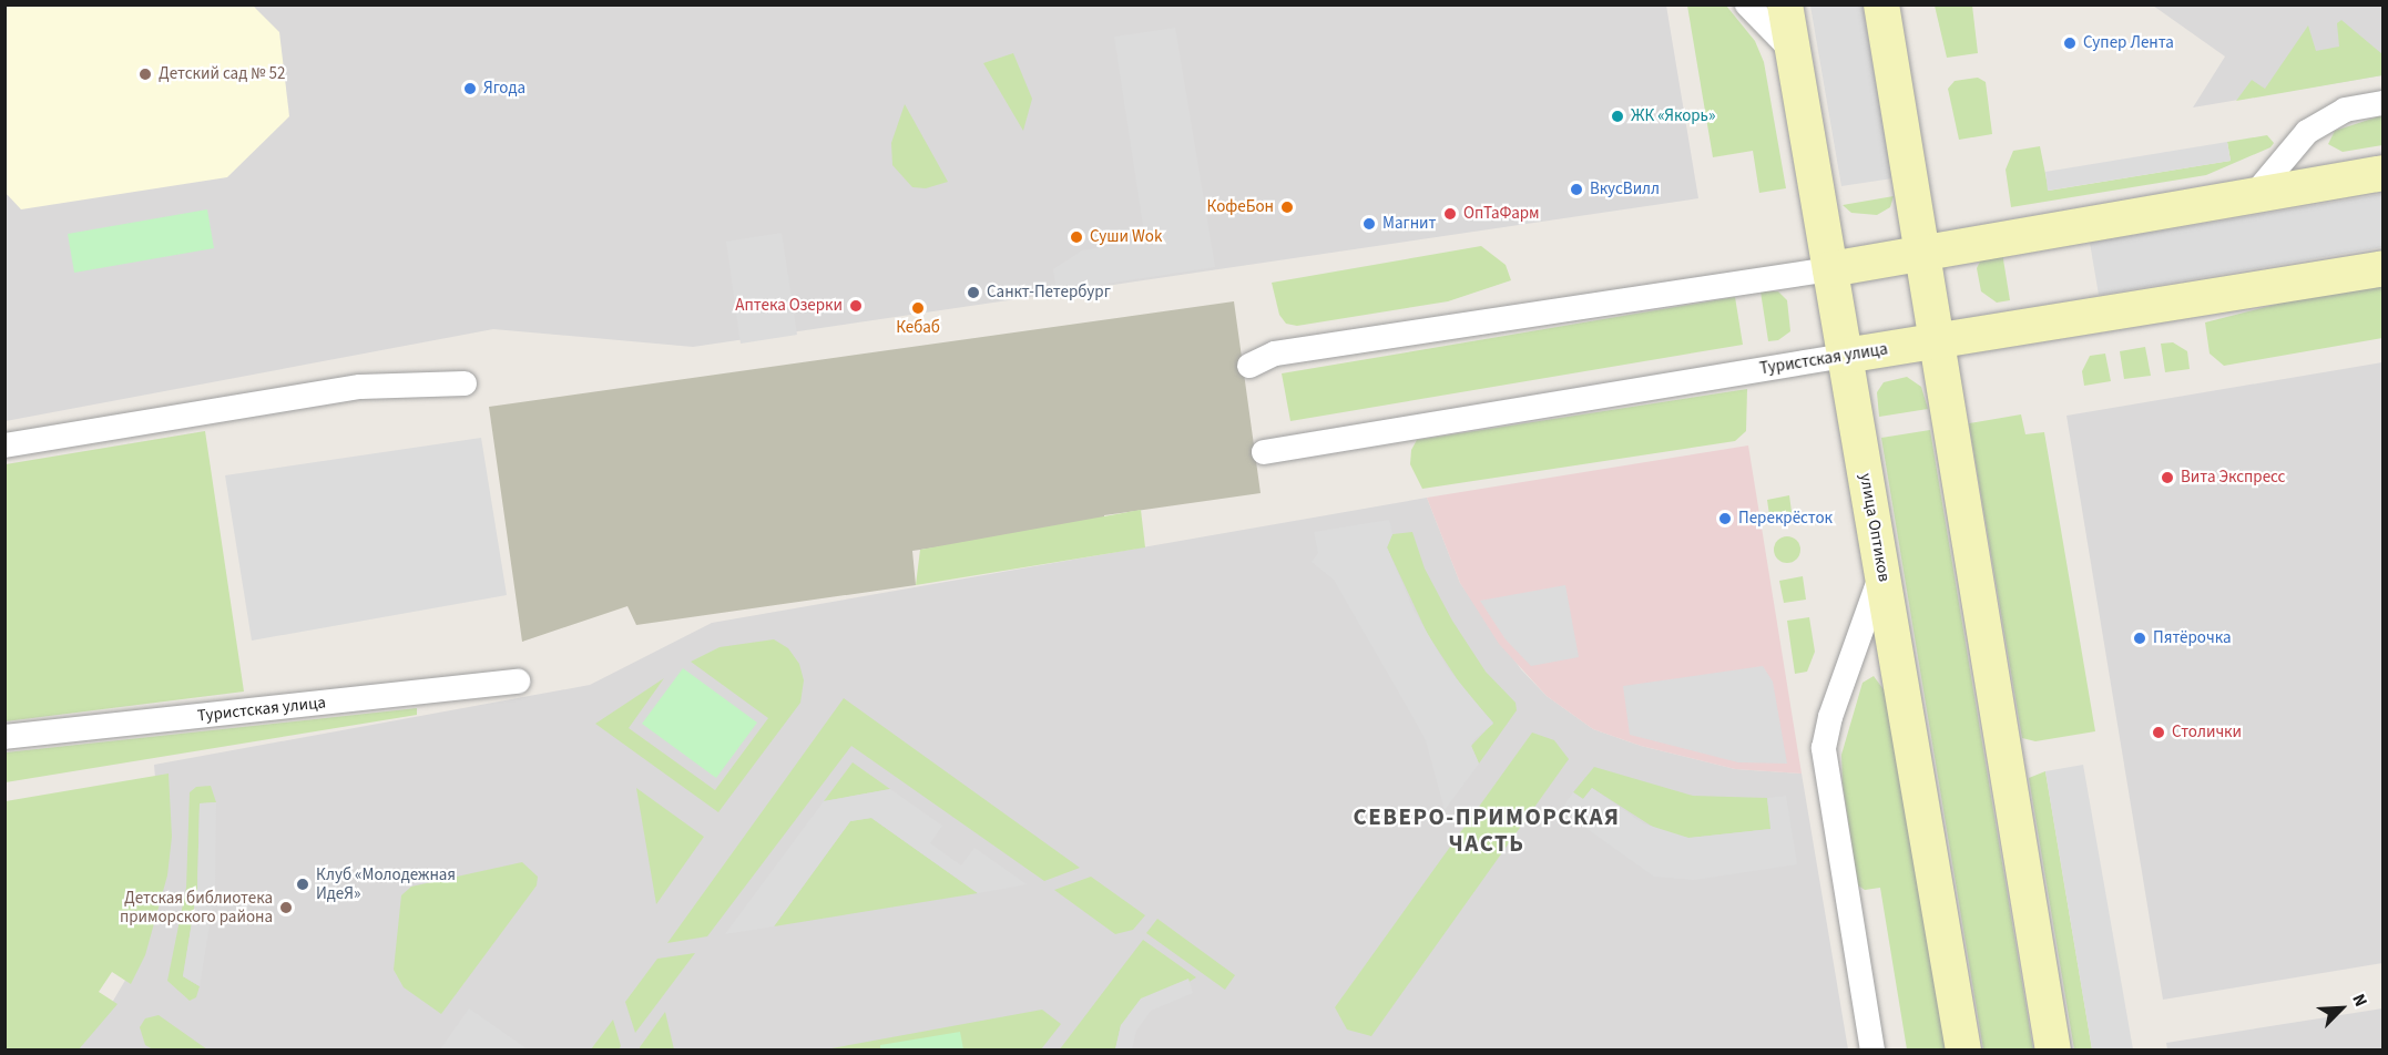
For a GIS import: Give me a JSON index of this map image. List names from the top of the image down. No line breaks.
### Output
{"streets":{"street":["Туристская улица","улица Оптиков"]},"crossings":[["Туристская улица","улица Оптиков"]],"districts":["СЕВЕРО-ПРИМОРСКАЯ ЧАСТЬ"],"places":["Супер Лента","Детский сад № 52","Ягода","ЖК «Якорь»","ВкусВилл","КофеБон","ОпТаФарм","Магнит","Суши Wok","Санкт-Петербург","Аптека Озерки","Кебаб","Вита Экспресс","Перекрёсток","Пятёрочка","Столички","Клуб «Молодежная ИдеЯ»","Детская библиотека приморского района"],"north":"top right"}
